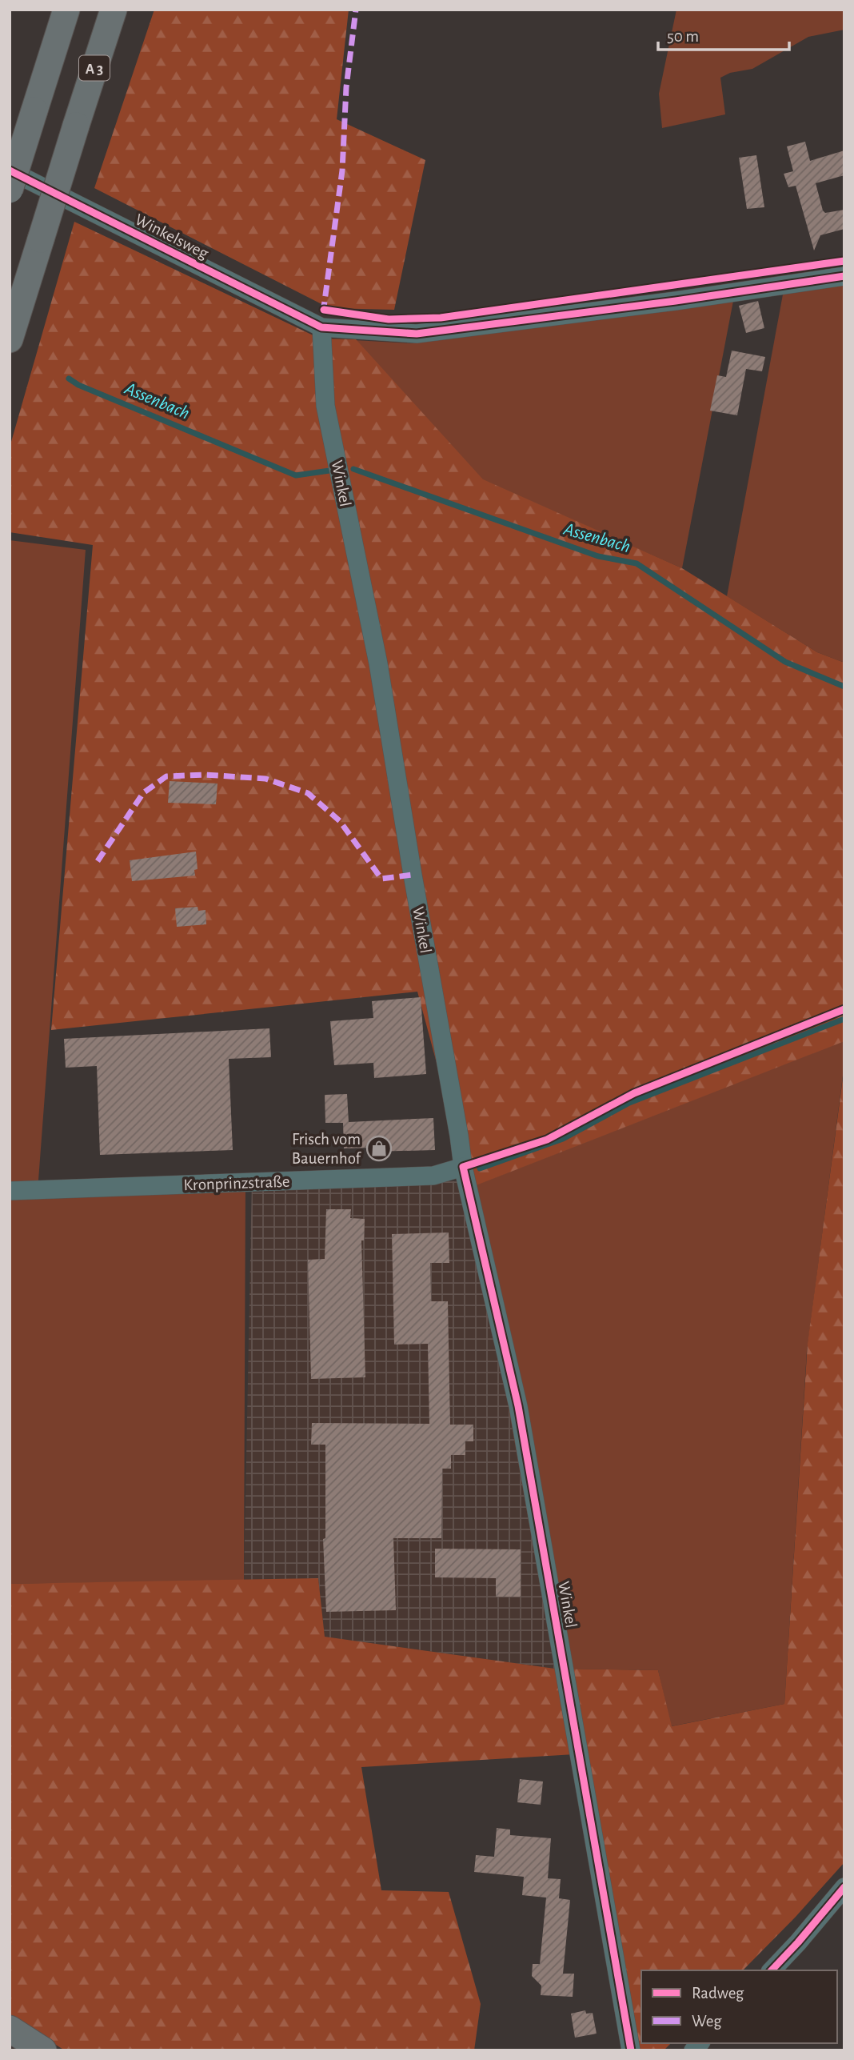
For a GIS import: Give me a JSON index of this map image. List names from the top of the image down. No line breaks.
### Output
{"streets":{"highway":["A 3"],"street":["Winkelsweg","Winkel","Kronprinzstraße"]},"crossings":[["Winkelsweg","Winkel"],["Winkel","Kronprinzstraße"]],"water":["Assenbach"],"places":{"shop":["Frisch vom Bauernhof"]},"legend":["Radweg","Weg"],"scale_bar":"50 m"}
